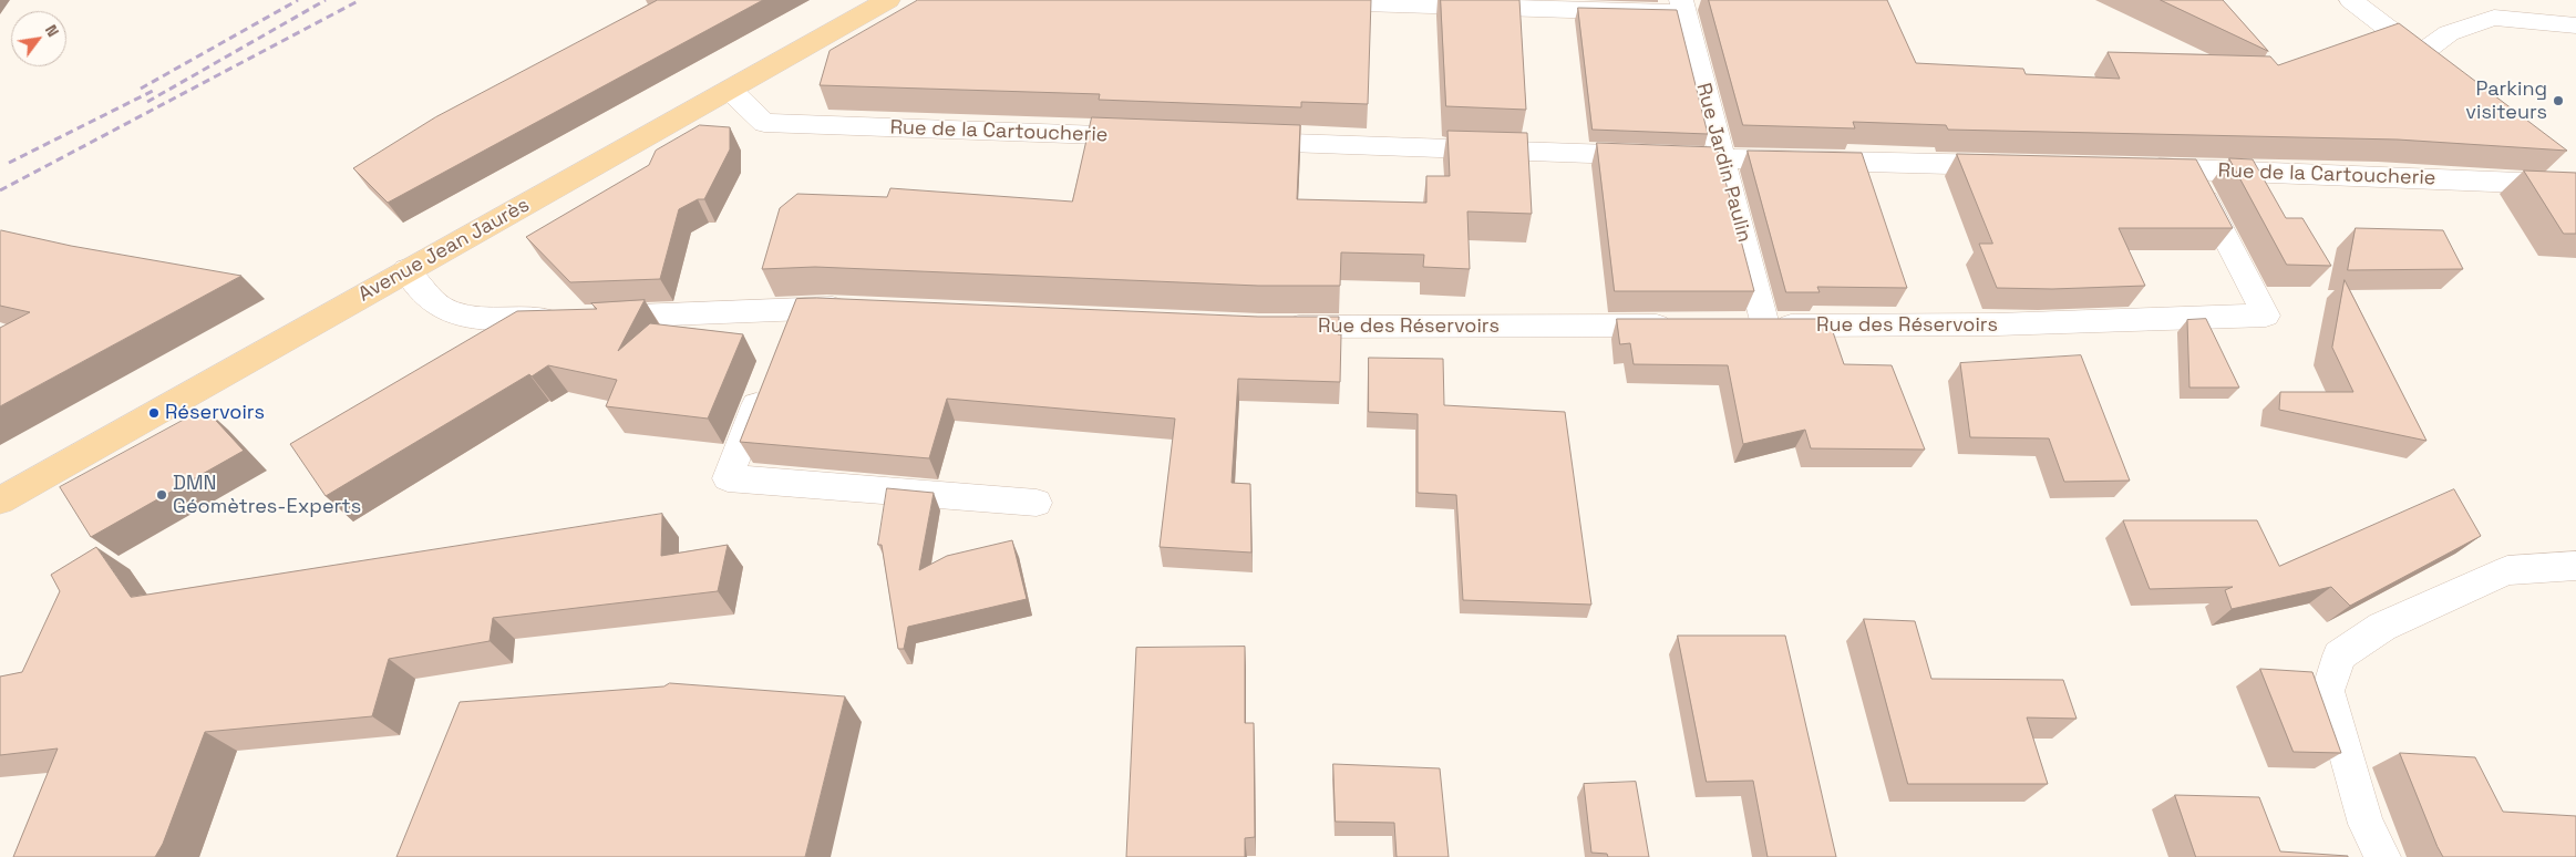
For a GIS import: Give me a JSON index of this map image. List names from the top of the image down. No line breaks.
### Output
{"streets":{"main road":["Avenue Jean Jaurès"],"street":["Rue de la Cartoucherie","Rue Jardin Paulin","Rue des Réservoirs"]},"crossings":[["Rue de la Cartoucherie","Avenue Jean Jaurès"],["Rue de la Cartoucherie","Rue des Réservoirs"],["Rue Jardin Paulin","Rue des Réservoirs"]],"places":["Parking visiteurs","Réservoirs","DMN Géomètres-Experts"],"north":"top right"}
